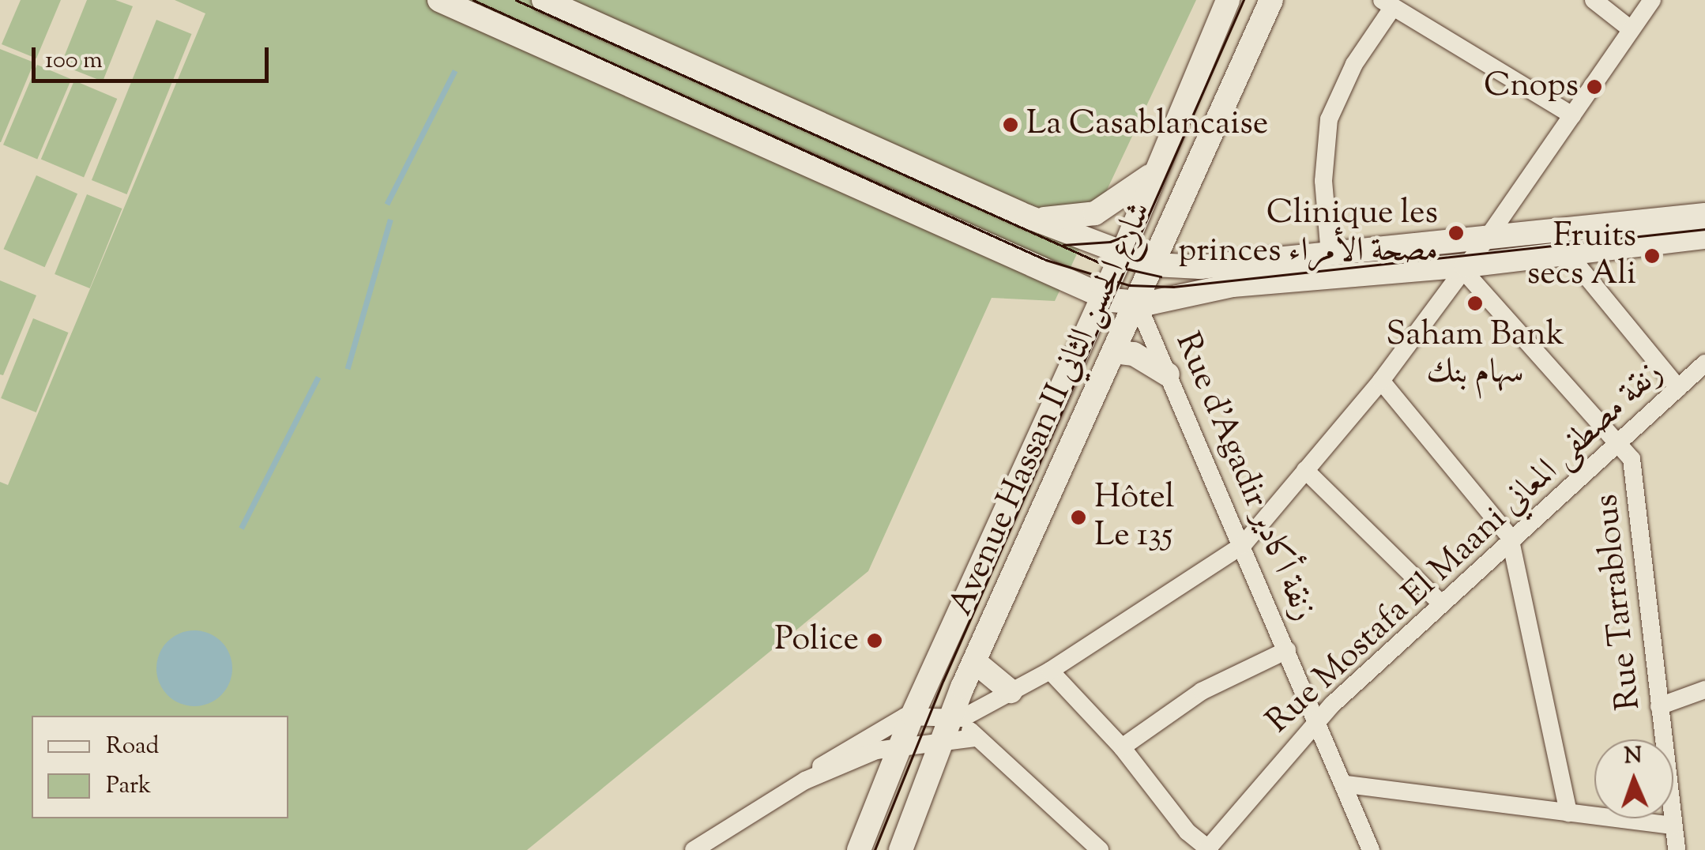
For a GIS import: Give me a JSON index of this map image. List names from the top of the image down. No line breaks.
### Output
{"streets":{"main road":["Avenue Hassan II شارع الحسن الثاني"],"street":["Rue d'Agadir زنقة أكادير","Rue Mostafa El Maani زنقة مصطفى المعاني","Rue Tarrablous"]},"crossings":[["Avenue Hassan II شارع الحسن الثاني","Rue d'Agadir زنقة أكادير"],["Rue d'Agadir زنقة أكادير","Rue Mostafa El Maani زنقة مصطفى المعاني"],["Rue Mostafa El Maani زنقة مصطفى المعاني","Rue Tarrablous"]],"places":["Cnops","La Casablancaise","Clinique les princes مصحة الأمراء","Fruits secs Ali","Saham Bank سهام بنك","Hôtel Le 135","Police"],"legend":["Road","Park"],"scale_bar":"100 m","north":"top"}
